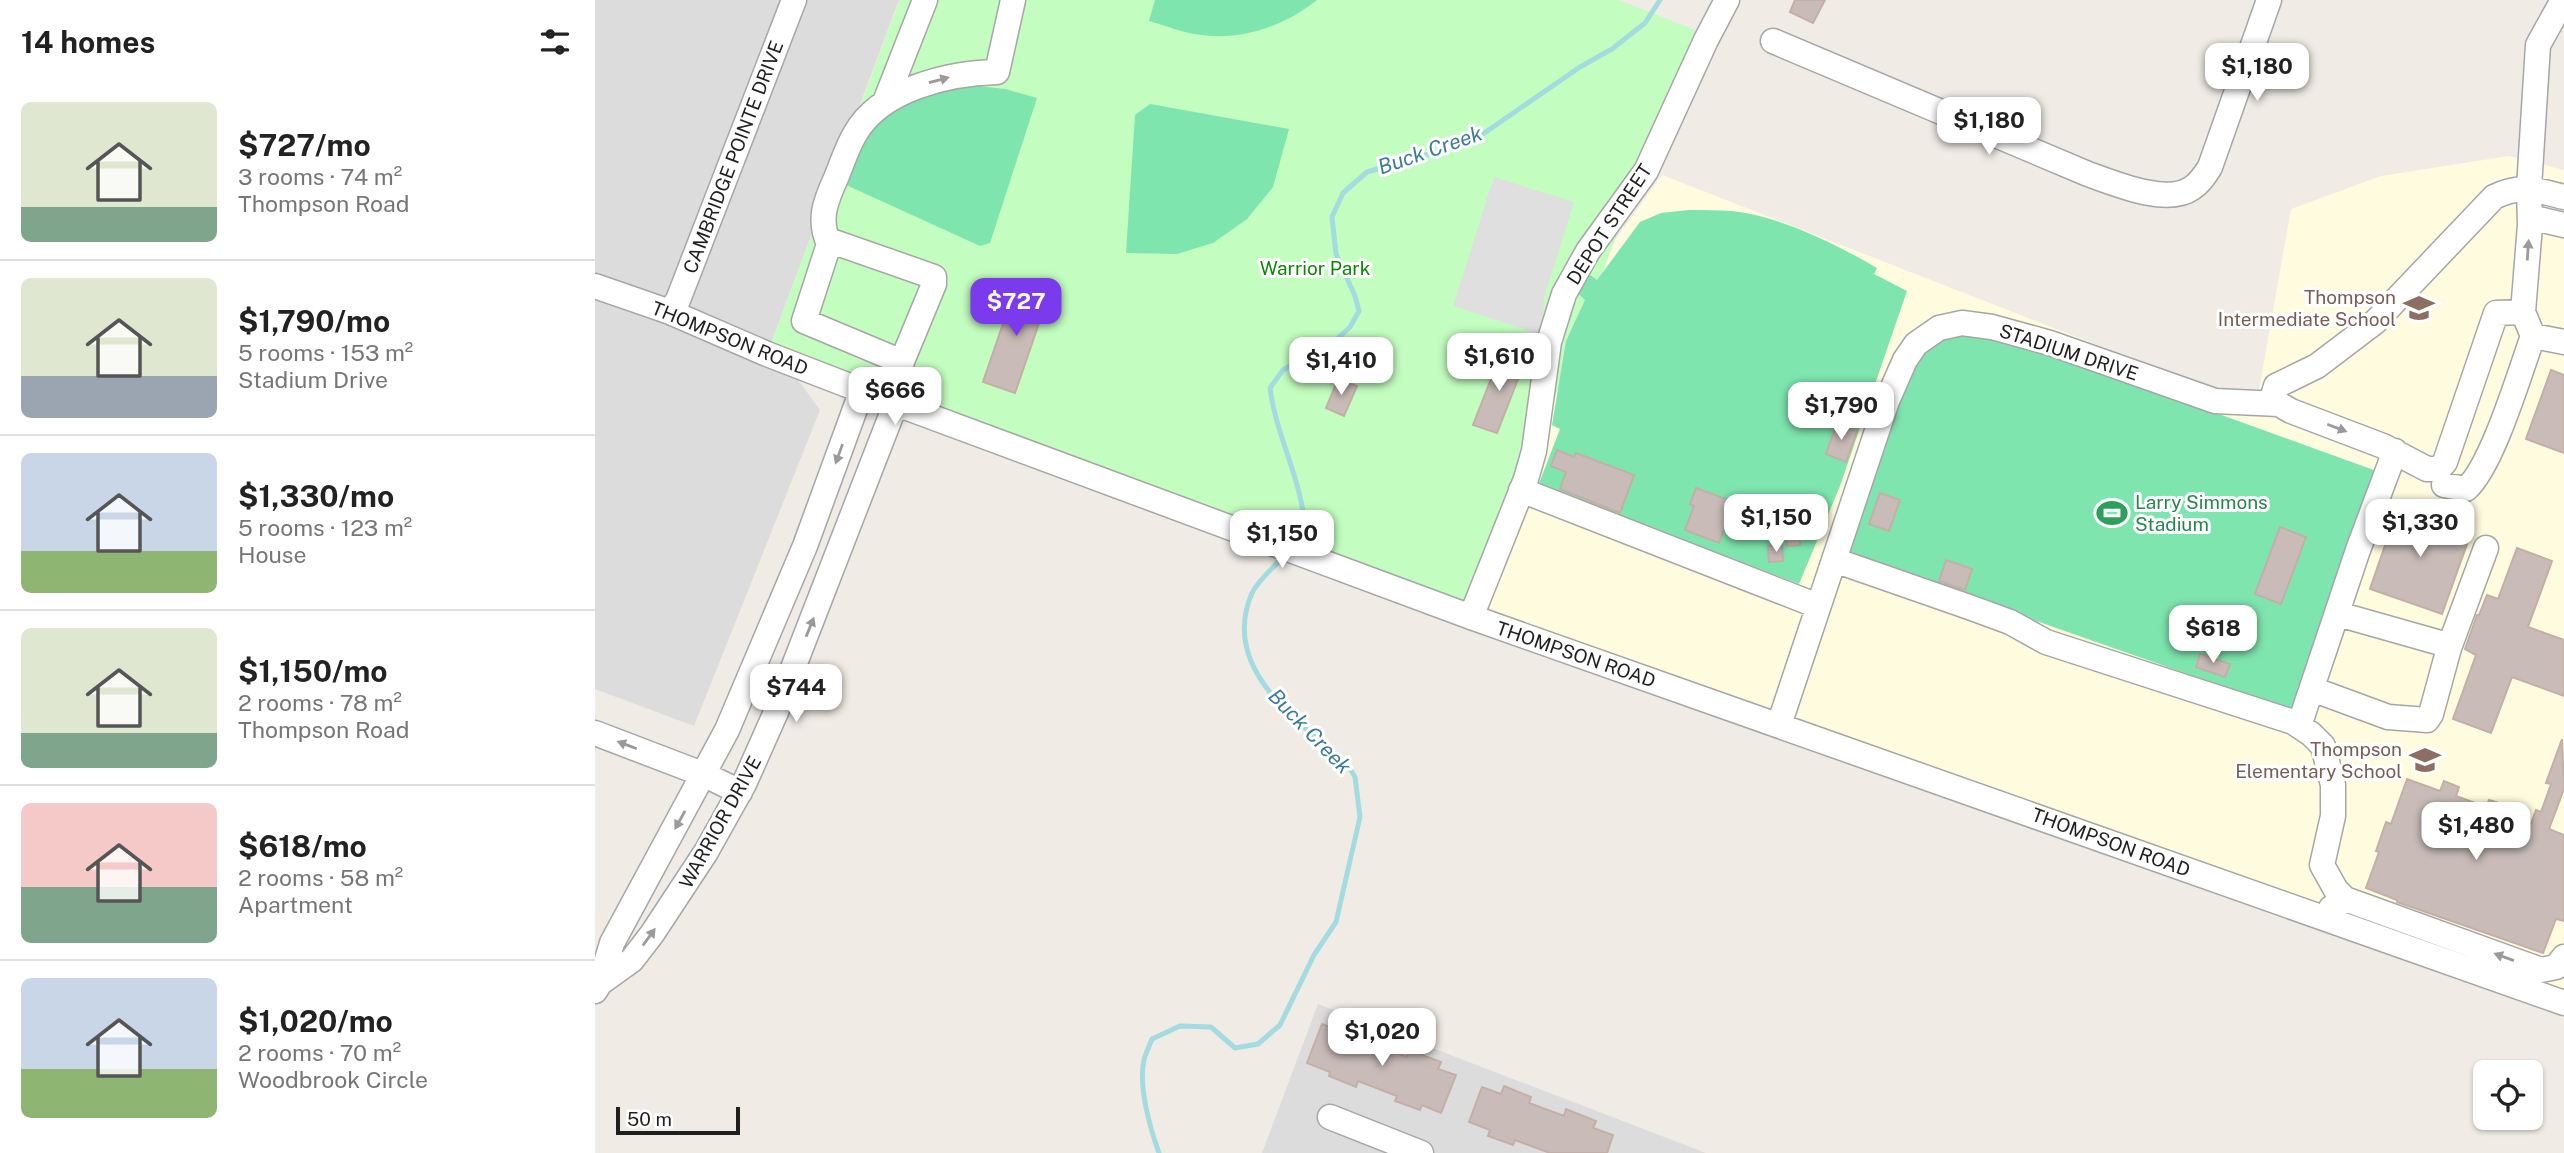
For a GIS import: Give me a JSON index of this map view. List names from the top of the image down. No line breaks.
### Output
{"streets":{"street":["CAMBRIDGE POINTE DRIVE","DEPOT STREET","THOMPSON ROAD","STADIUM DRIVE","WARRIOR DRIVE"]},"crossings":[["CAMBRIDGE POINTE DRIVE","THOMPSON ROAD"],["DEPOT STREET","THOMPSON ROAD"],["THOMPSON ROAD","STADIUM DRIVE"],["THOMPSON ROAD","WARRIOR DRIVE"]],"water":["Buck Creek"],"parks":["Warrior Park"],"places":{"school or university":["Thompson Intermediate School","Thompson Elementary School"],"sports":["Larry Simmons Stadium"]},"scale_bar":"50 m","page":{"heading":"14 homes","price":["$1,180","$1,180","$727","$1,610","$1,410","$666","$1,790","$1,150","$1,330","$1,150","$618","$744","$1,480","$1,020"],"list":[{"name":"$727/mo","note":"3 rooms · 74 m² · Thompson Road"},{"name":"$1,790/mo","note":"5 rooms · 153 m² · Stadium Drive"},{"name":"$1,330/mo","note":"5 rooms · 123 m² · House"},{"name":"$1,150/mo","note":"2 rooms · 78 m² · Thompson Road"},{"name":"$618/mo","note":"2 rooms · 58 m² · Apartment"},{"name":"$1,020/mo","note":"2 rooms · 70 m² · Woodbrook Circle"}],"scale":"50 m"}}
